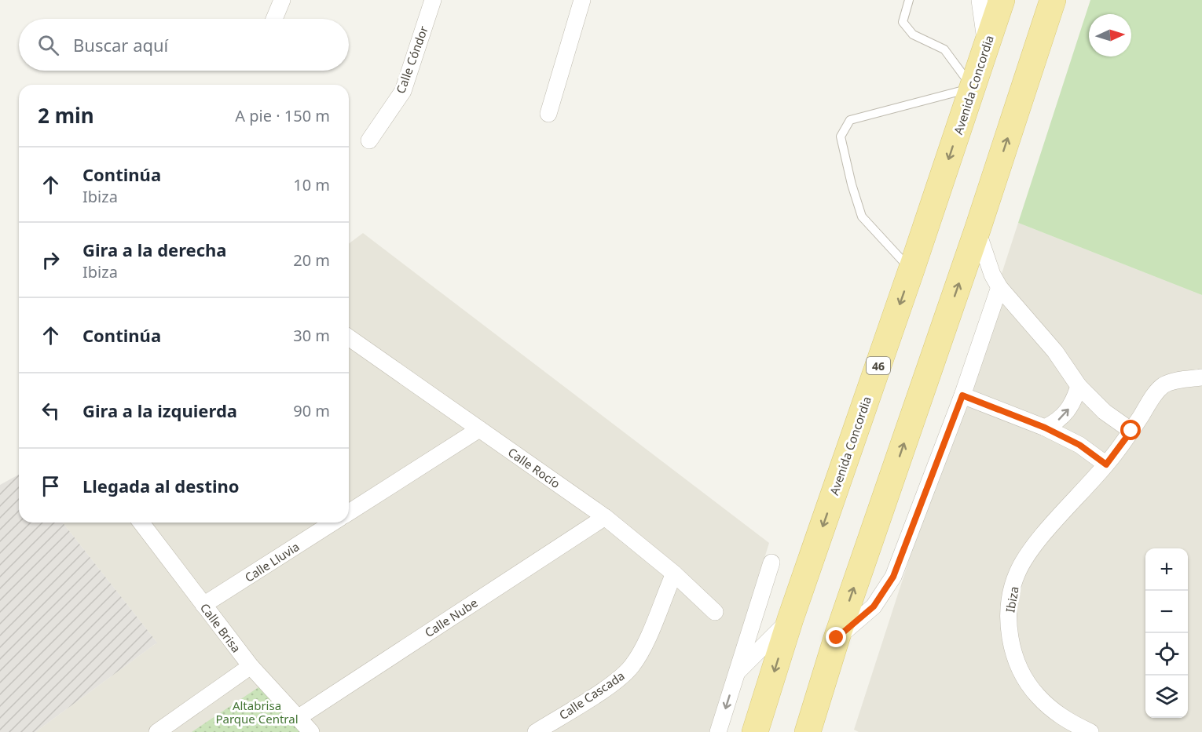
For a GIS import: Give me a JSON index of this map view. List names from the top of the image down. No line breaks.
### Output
{"streets":{"main road":["Avenida Concordia","46"],"street":["Calle Cóndor","Calle Rocío","Calle Lluvia","Ibiza","Calle Nube","Calle Brisa","Calle Cascada"]},"crossings":[["Calle Rocío","Calle Nube"],["Calle Rocío","Calle Cascada"],["Calle Lluvia","Calle Brisa"],["Calle Nube","Calle Brisa"]],"parks":["Altabrisa Parque Central"],"north":"right","page":{"search":"Buscar aquí","heading":["2 min","A pie · 150 m"],"list":[["Continúa","Ibiza","10 m"],["Gira a la derecha","Ibiza","20 m"],["Continúa","30 m"],["Gira a la izquierda","90 m"],"Llegada al destino"],"map_buttons":["+","−"]}}
